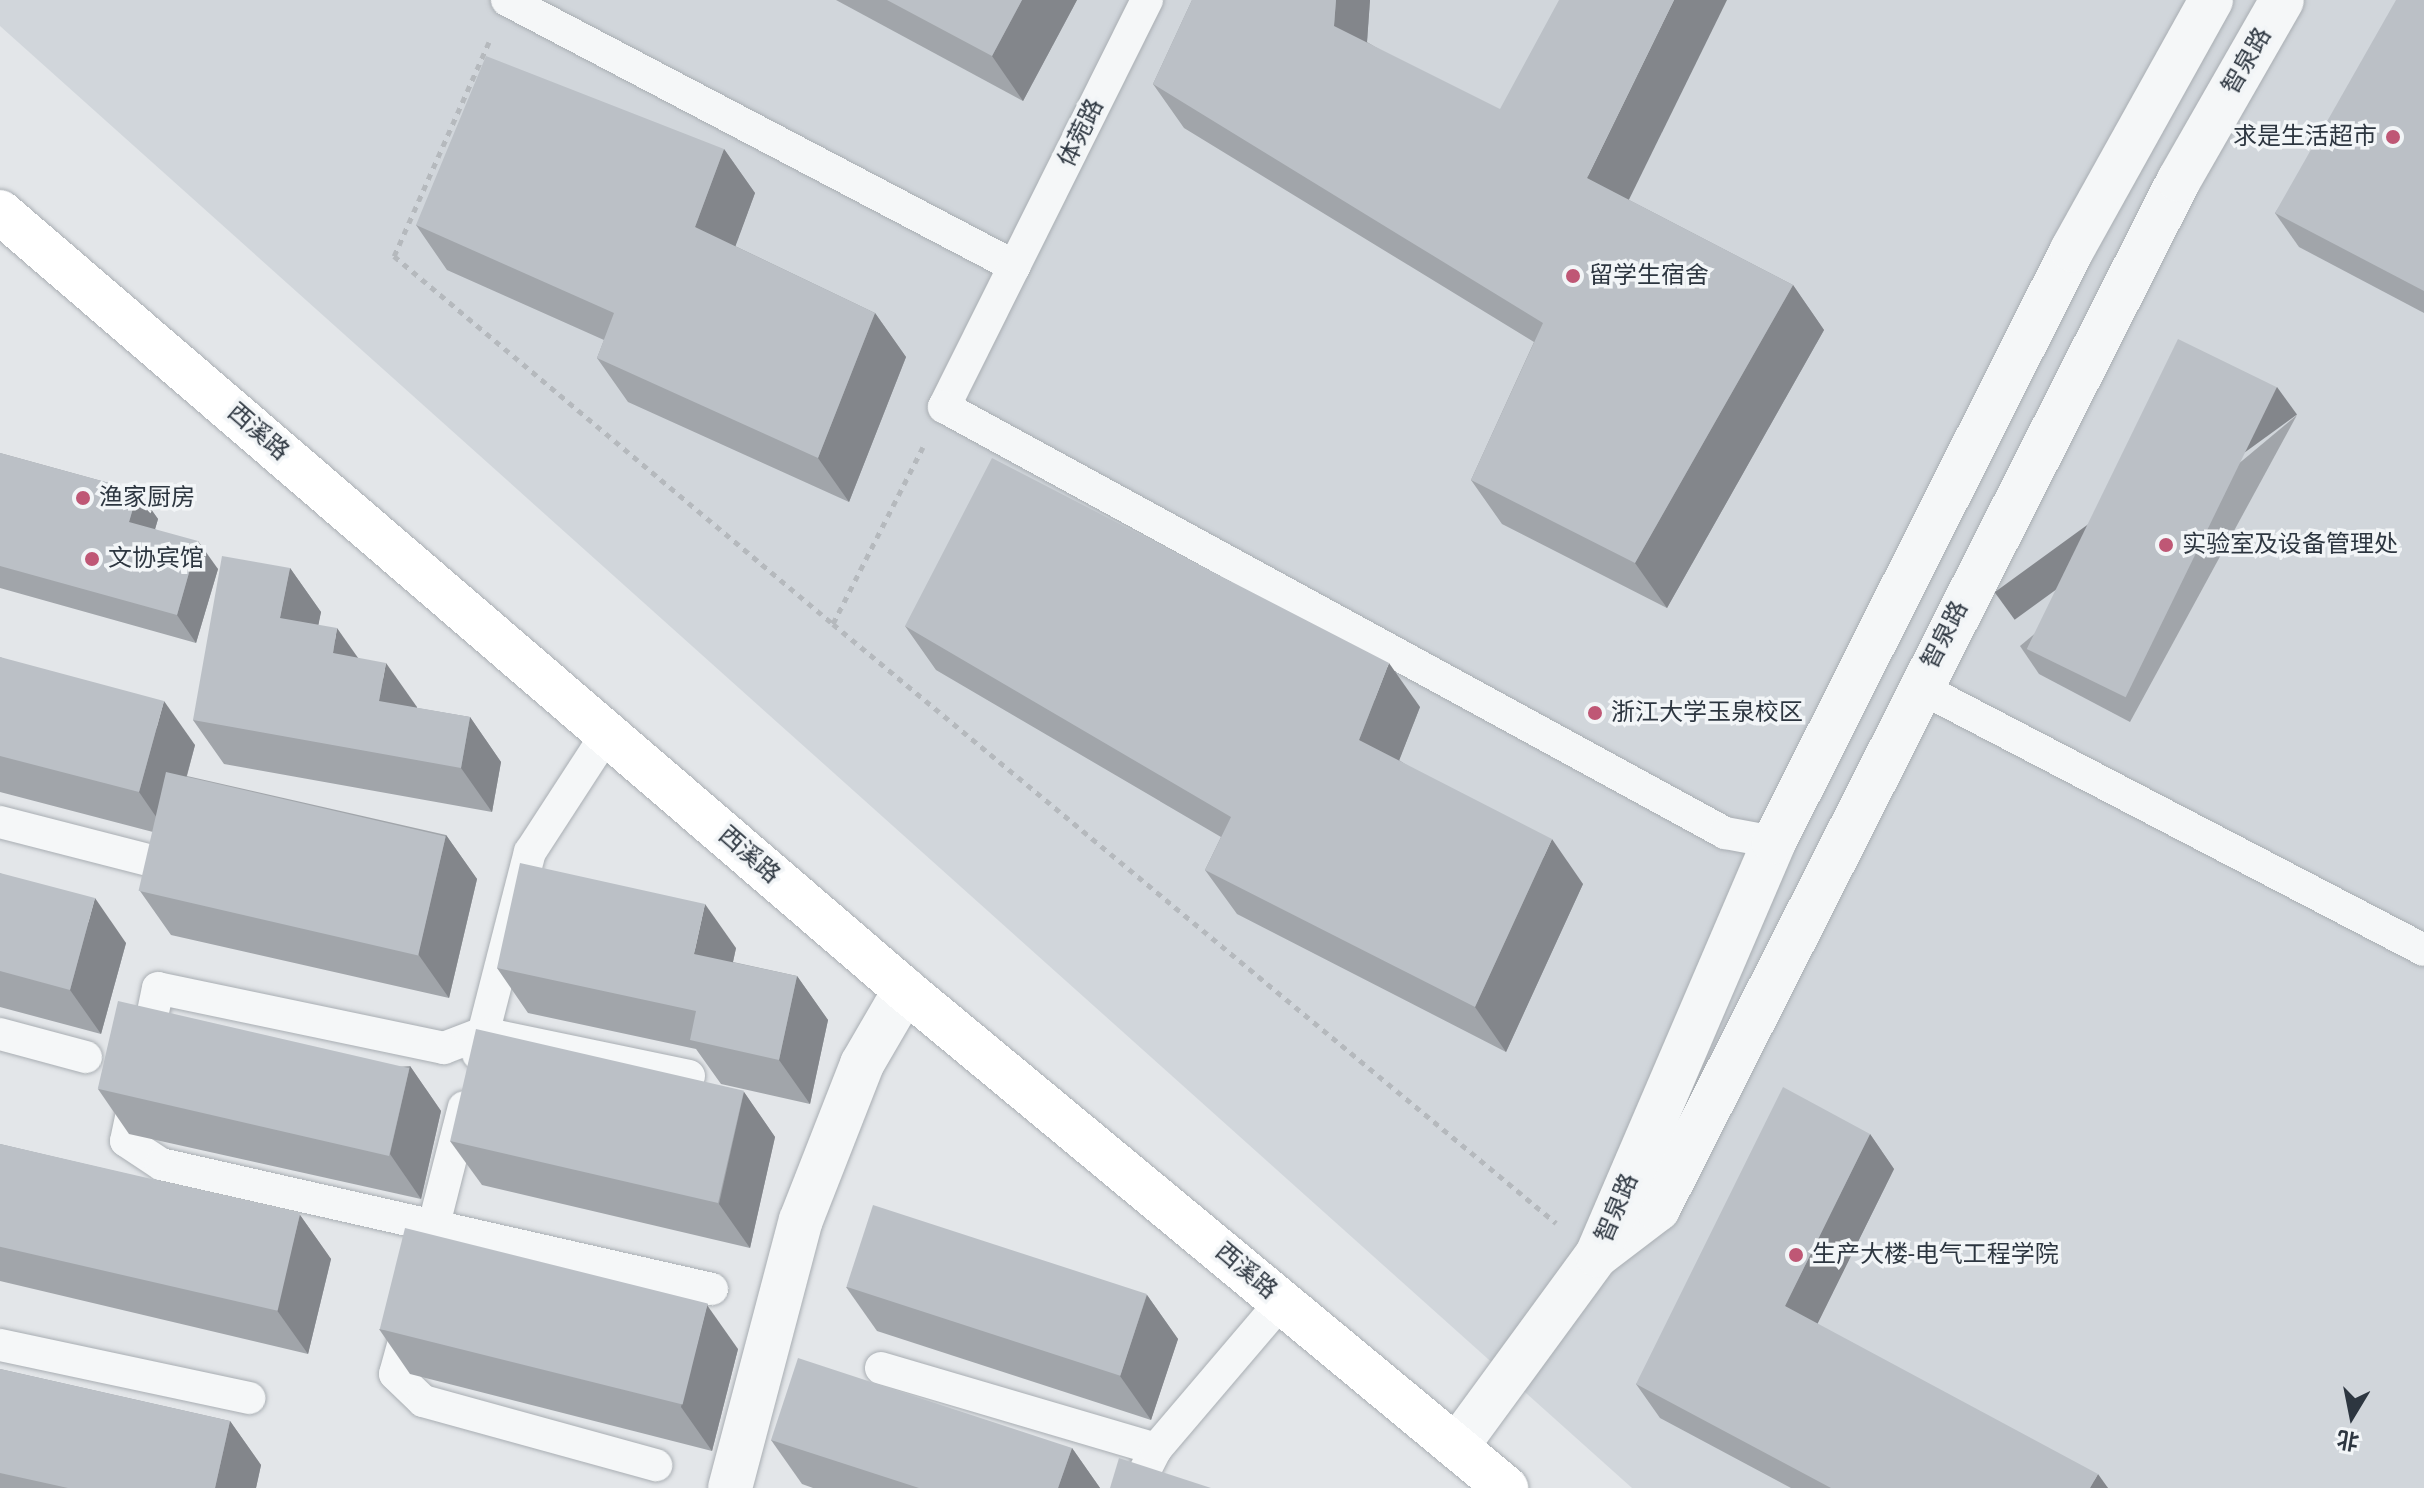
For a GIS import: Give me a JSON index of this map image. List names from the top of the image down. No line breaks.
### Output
{"streets":{"main road":["西溪路"],"street":["智泉路"],"lane":["体菀路"]},"crossings":[["智泉路","西溪路"]],"places":["求是生活超市","留学生宿舍","渔家厨房","实验室及设备管理处","文协宾馆","浙江大学玉泉校区","生产大楼-电气工程学院"],"north":"bottom"}
